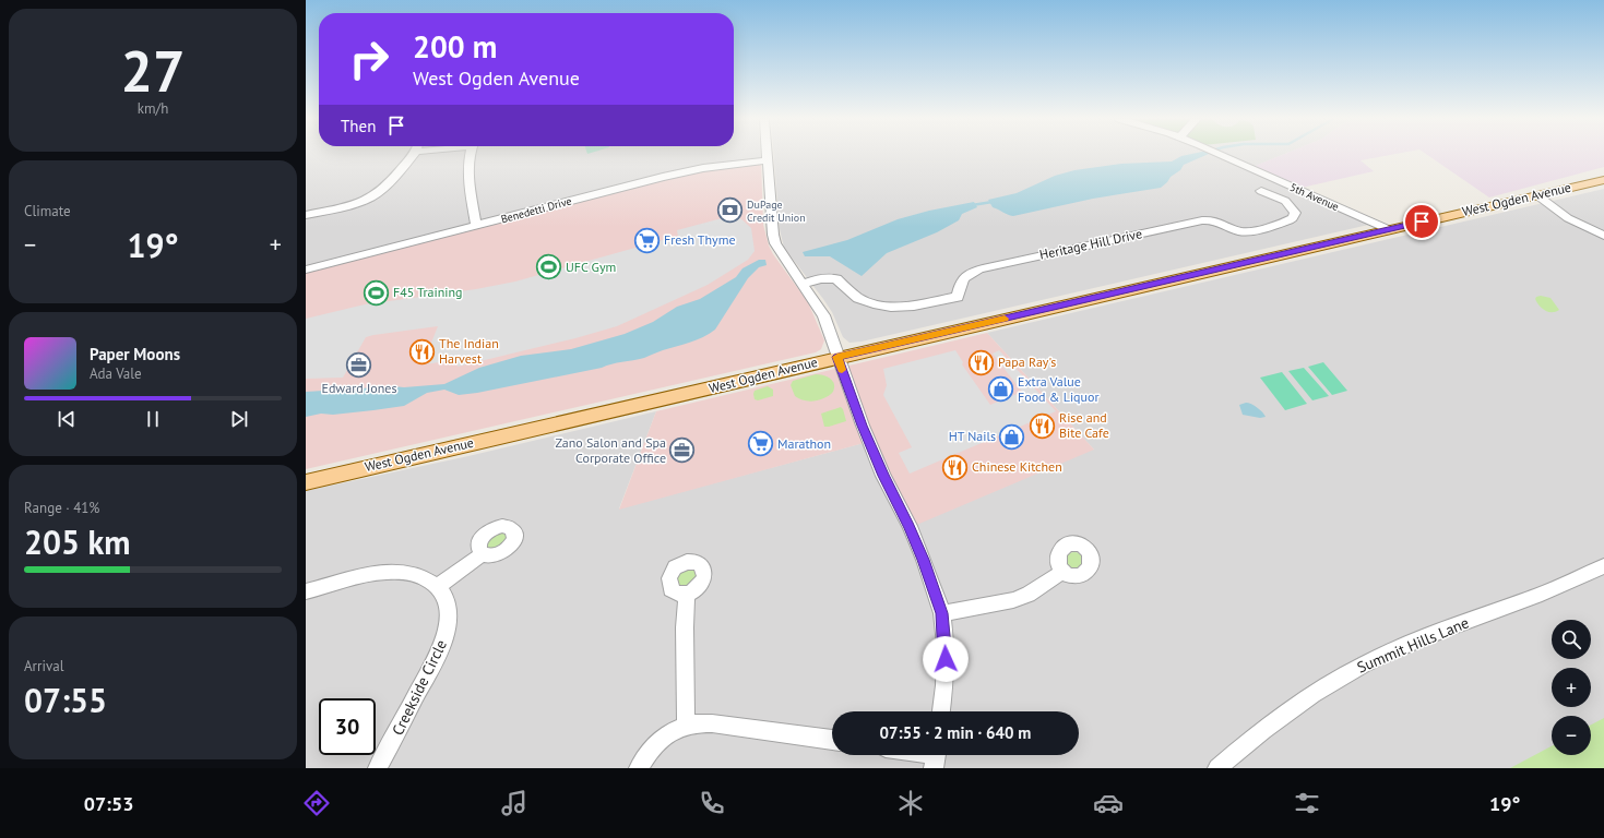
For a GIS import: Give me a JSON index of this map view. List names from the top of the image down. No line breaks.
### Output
{"streets":{"main road":["West Ogden Avenue"],"street":["5th Avenue","Benedetti Drive","Heritage Hill Drive","Summit Hills Lane","Creekside Circle"]},"crossings":[["5th Avenue","West Ogden Avenue"],["5th Avenue","Heritage Hill Drive"]],"places":{"bank":["DuPage Credit Union"],"supermarket":["Fresh Thyme","Marathon"],"sports":["UFC Gym","F45 Training"],"restaurant":["The Indian Harvest","Papa Ray's","Rise and Bite Cafe","Chinese Kitchen"],"office":["Edward Jones","Zano Salon and Spa Corporate Office"],"shop":["Extra Value Food & Liquor","HT Nails"]},"page":{"tile":[["27","km/h"],"Climate",["Range · 41%","205 km"],["Arrival","07:55"]],"turn":["200 m","West Ogden Avenue"],"then":"Then","heat":["−","19°","+"],"song":["Paper Moons","Ada Vale"],"map_buttons":["+","−"],"limit":"30","trip":"07:55 · 2 min · 640 m","tabs":["07:53","19°"]}}
